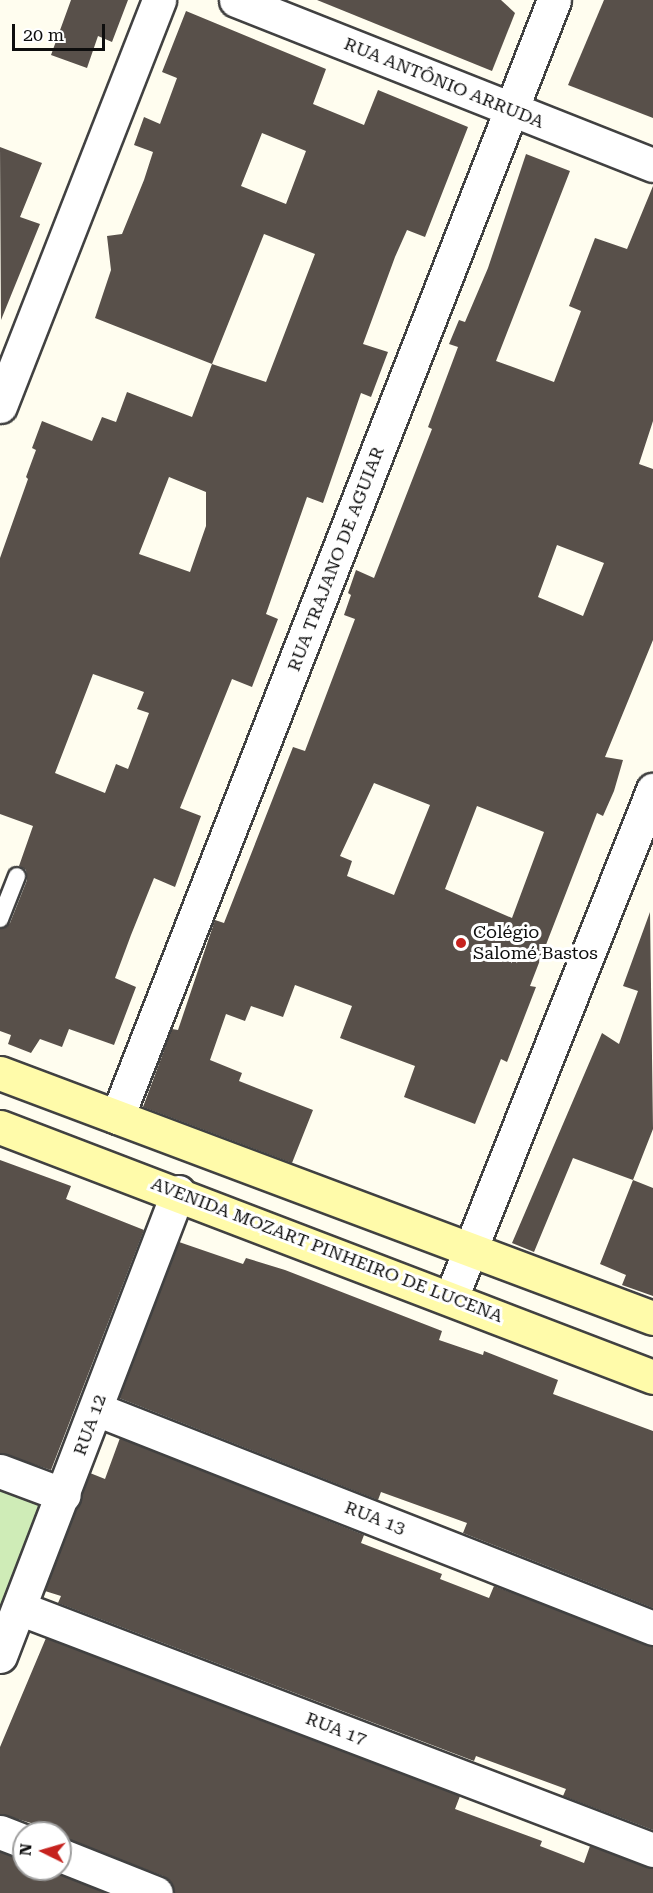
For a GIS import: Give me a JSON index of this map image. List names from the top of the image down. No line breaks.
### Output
{"streets":{"main road":["AVENIDA MOZART PINHEIRO DE LUCENA"],"street":["RUA ANTÔNIO ARRUDA","RUA TRAJANO DE AGUIAR","RUA 12","RUA 13","RUA 17"]},"crossings":[["RUA ANTÔNIO ARRUDA","RUA TRAJANO DE AGUIAR"],["AVENIDA MOZART PINHEIRO DE LUCENA","RUA 12"],["RUA 12","RUA 13"],["RUA 12","RUA 17"]],"places":["Colégio Salomé Bastos"],"scale_bar":"20 m","north":"left"}
